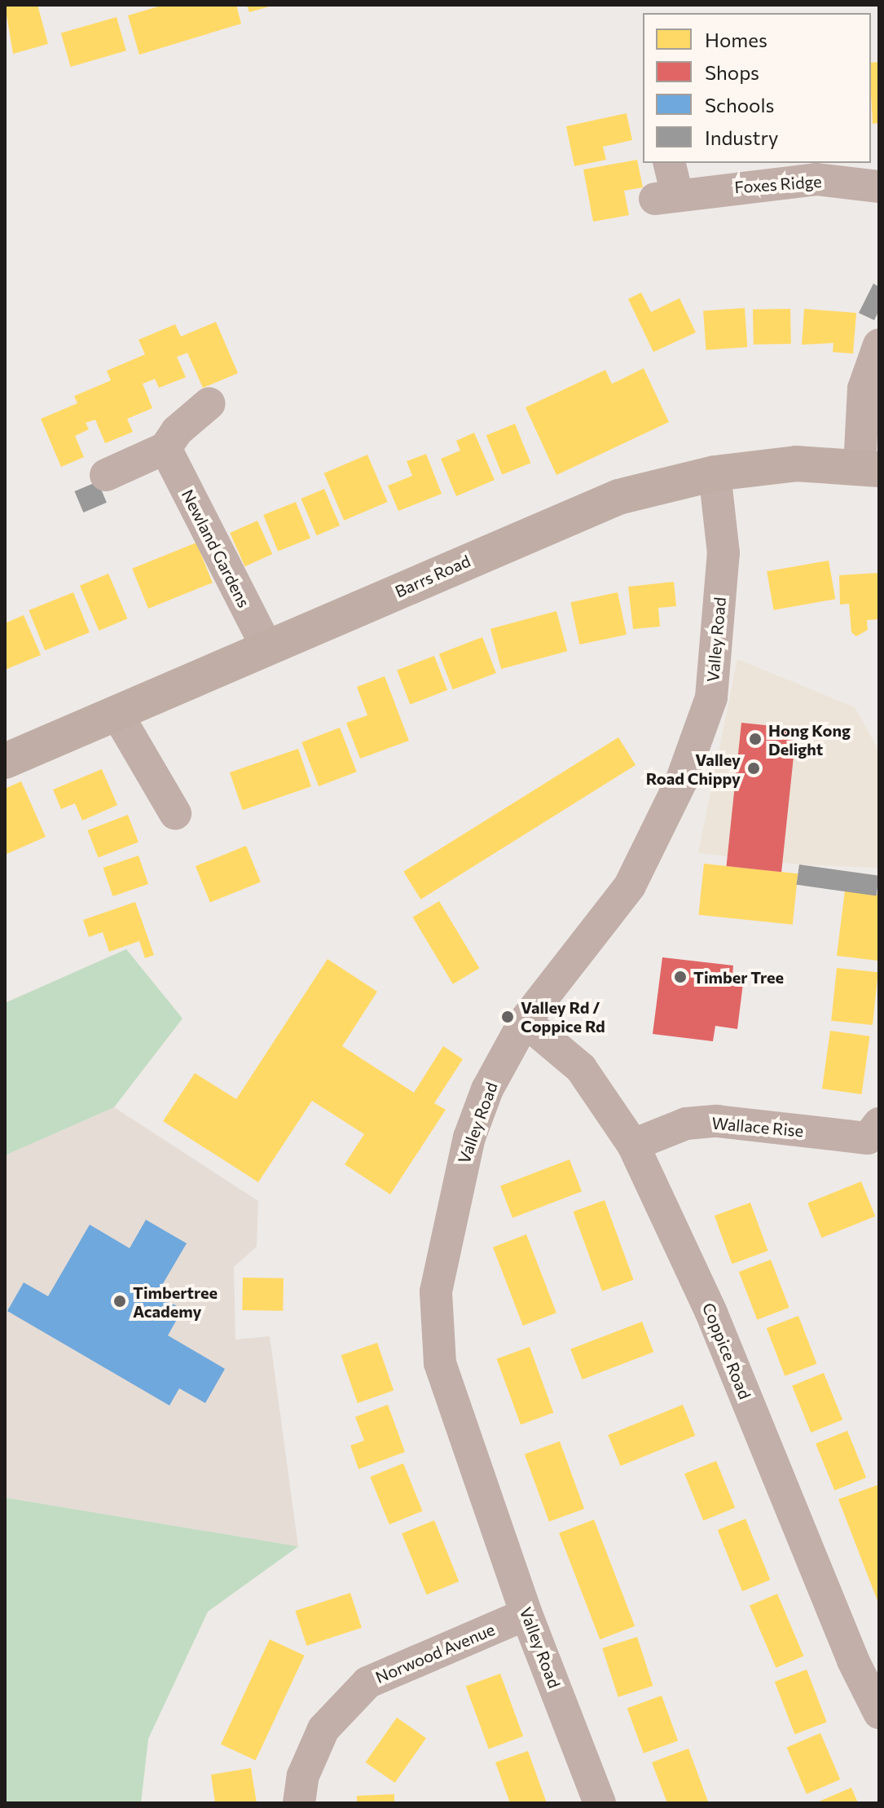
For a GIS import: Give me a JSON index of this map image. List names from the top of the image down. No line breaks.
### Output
{"streets":{"street":["Foxes Ridge","Newland Gardens","Barrs Road","Valley Road","Wallace Rise","Coppice Road","Norwood Avenue"]},"crossings":[["Newland Gardens","Barrs Road"],["Barrs Road","Valley Road"],["Valley Road","Coppice Road"],["Valley Road","Norwood Avenue"],["Wallace Rise","Coppice Road"]],"places":["Hong Kong Delight","Valley Road Chippy","Timber Tree","Valley Rd / Coppice Rd","Timbertree Academy"],"legend":["Homes","Shops","Schools","Industry"]}
